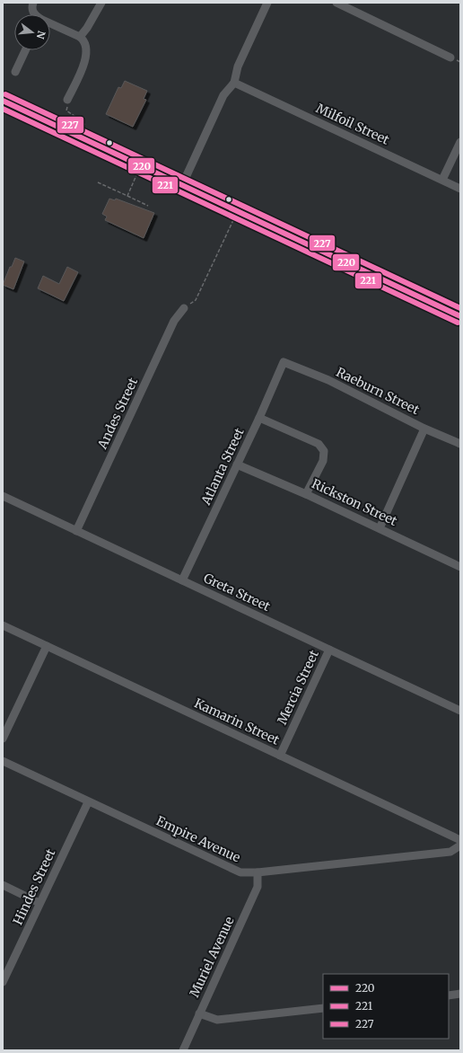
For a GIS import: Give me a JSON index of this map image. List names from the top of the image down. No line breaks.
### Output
{"streets":{"street":["Milfoil Street","Raeburn Street","Andes Street","Atlanta Street","Rickston Street","Greta Street","Mercia Street","Kamarin Street","Empire Avenue","Hindes Street","Muriel Avenue"]},"crossings":[["Raeburn Street","Atlanta Street"],["Andes Street","Greta Street"],["Atlanta Street","Rickston Street"],["Atlanta Street","Greta Street"],["Greta Street","Mercia Street"],["Mercia Street","Kamarin Street"],["Empire Avenue","Hindes Street"],["Empire Avenue","Muriel Avenue"]],"lines":["transit line 227","transit line 220","transit line 221"],"legend":["220","221","227"],"north":"right"}
